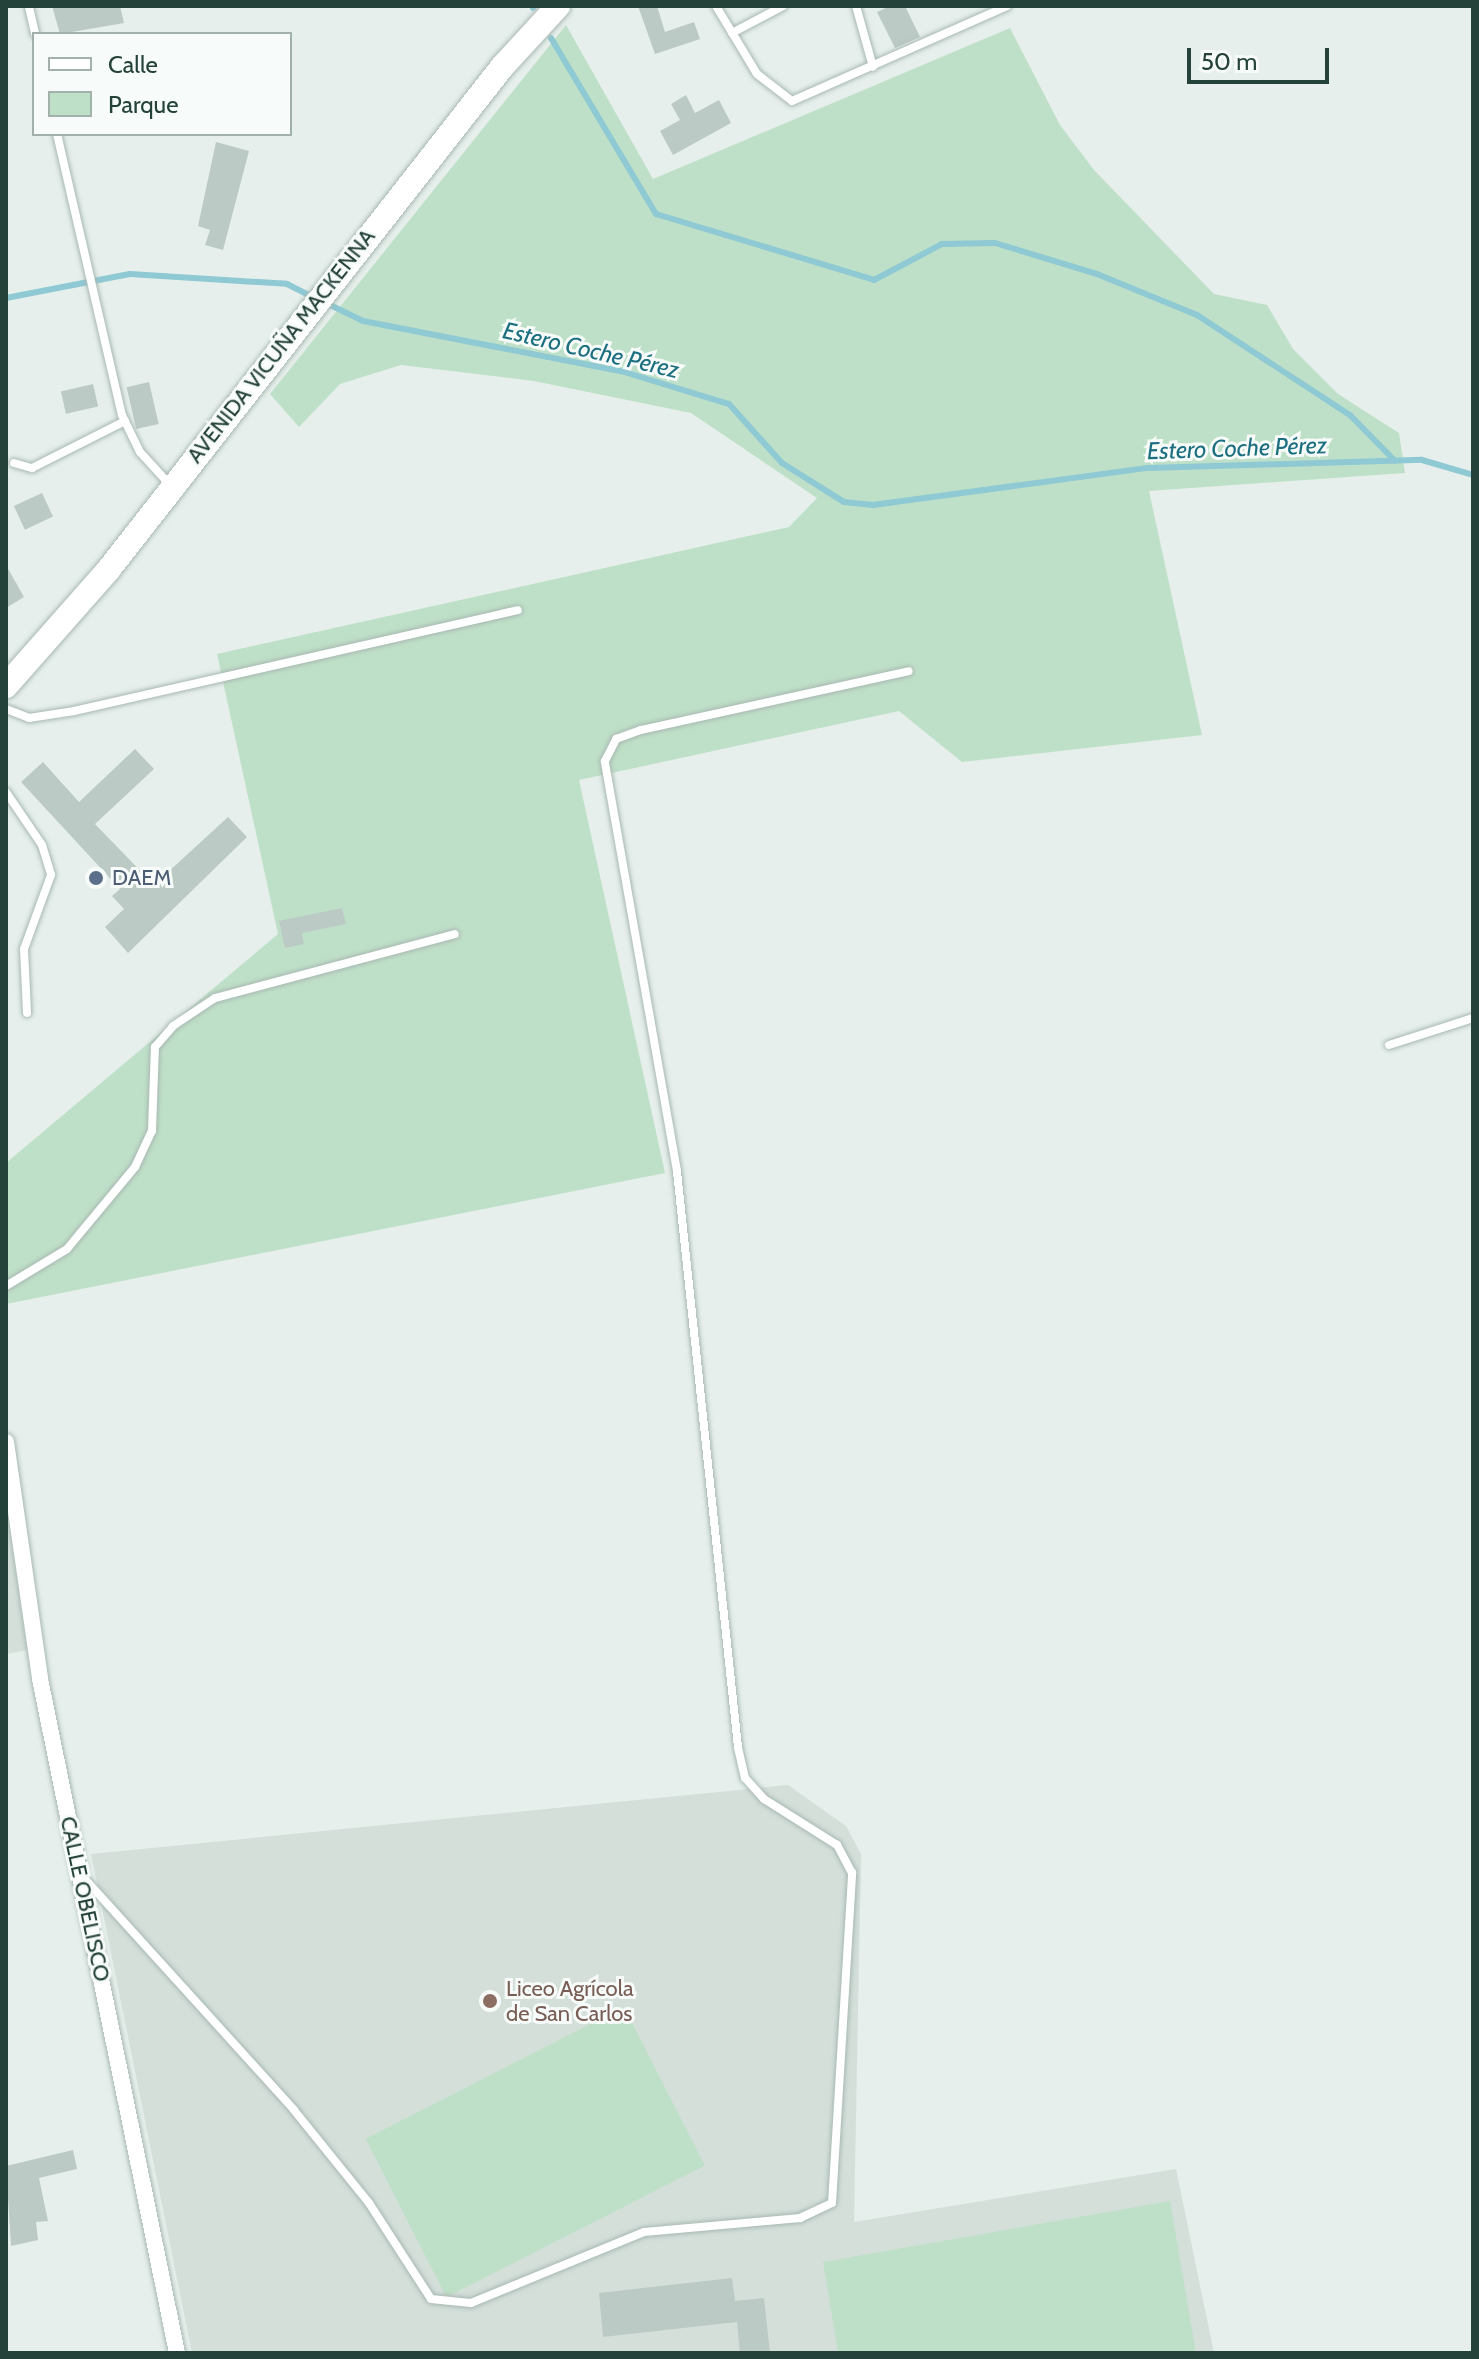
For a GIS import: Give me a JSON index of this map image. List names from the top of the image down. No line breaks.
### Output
{"streets":{"main road":["AVENIDA VICUÑA MACKENNA"],"street":["CALLE OBELISCO"]},"water":["Estero Coche Pérez"],"places":["DAEM","Liceo Agrícola de San Carlos"],"legend":["Calle","Parque"],"scale_bar":"50 m"}
